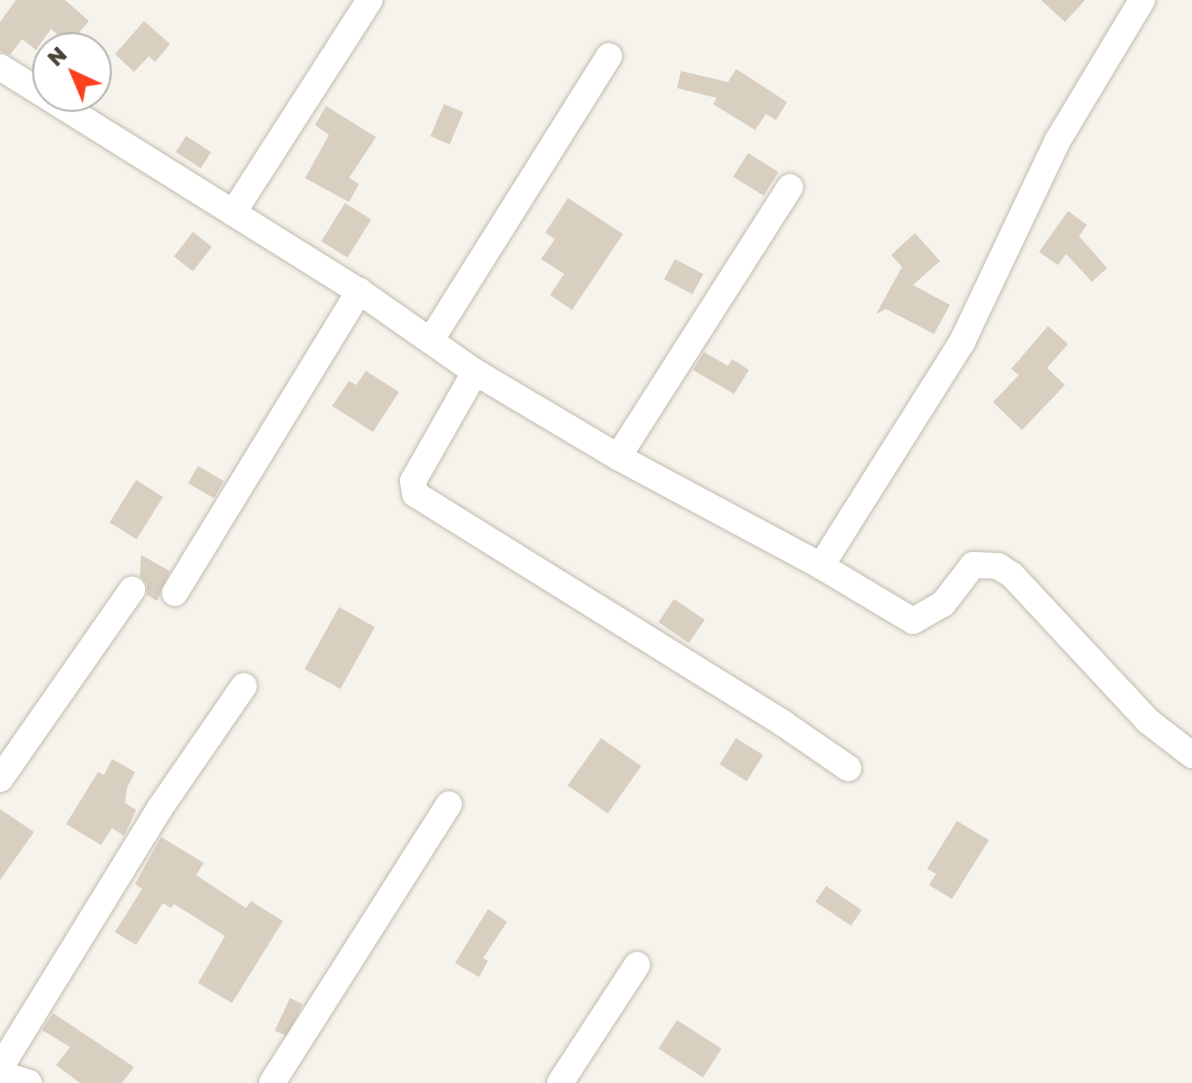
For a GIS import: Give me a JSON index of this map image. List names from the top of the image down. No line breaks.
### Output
{"north":"top left"}
